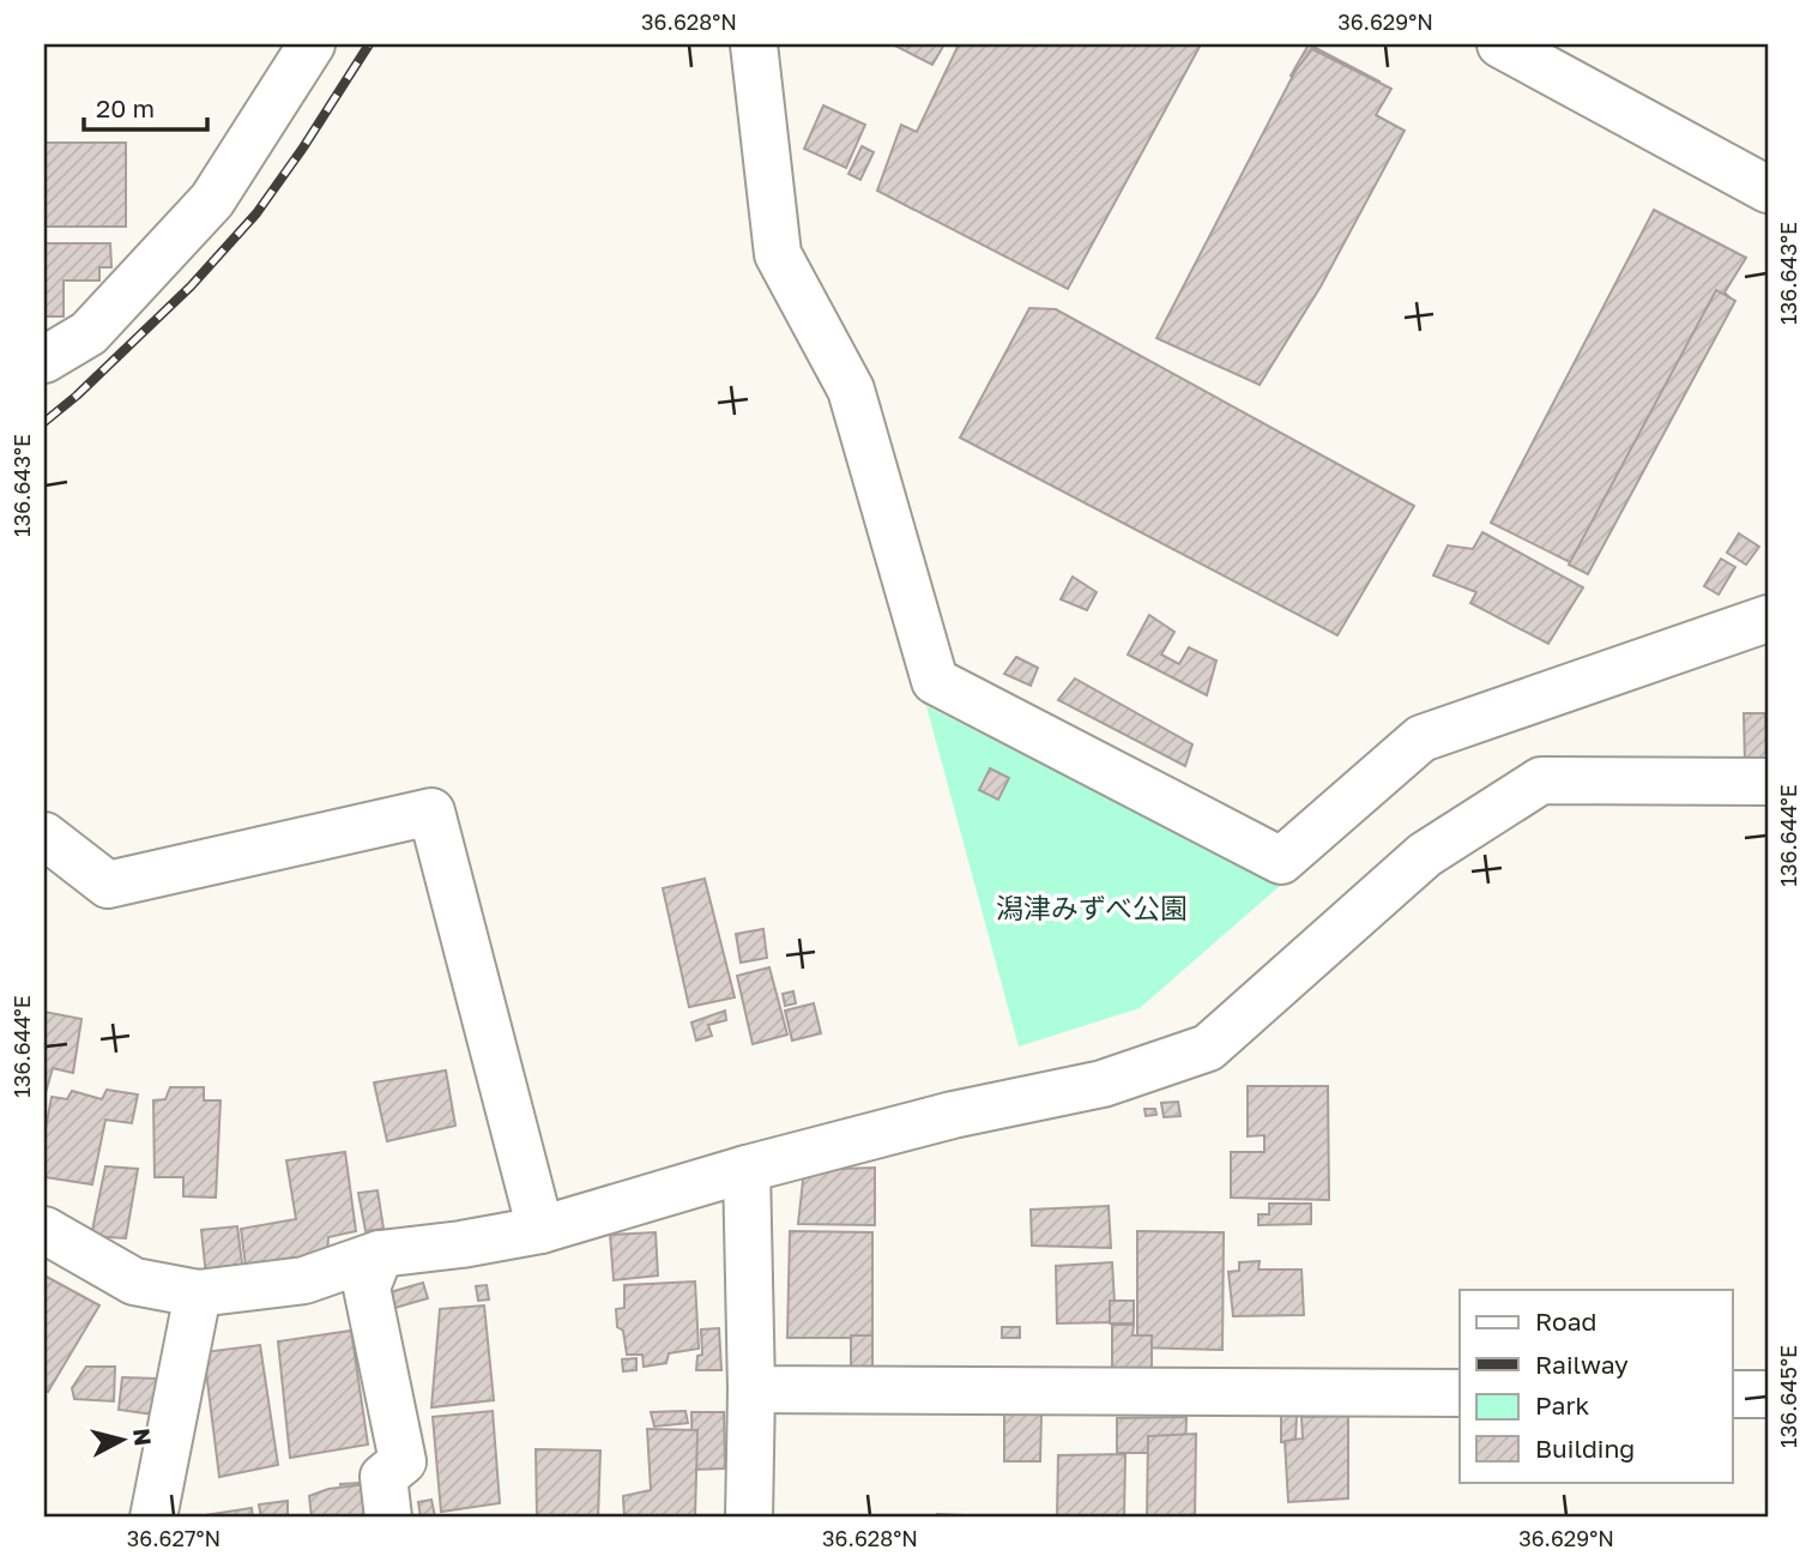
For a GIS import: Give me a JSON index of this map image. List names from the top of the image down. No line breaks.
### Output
{"parks":["潟津みずべ公園"],"legend":["Road","Railway","Park","Building"],"scale_bar":"20 m","north":"right","coordinates":["36.628°N","36.629°N","136.643°E","136.644°E","136.645°E","36.627°N"]}
